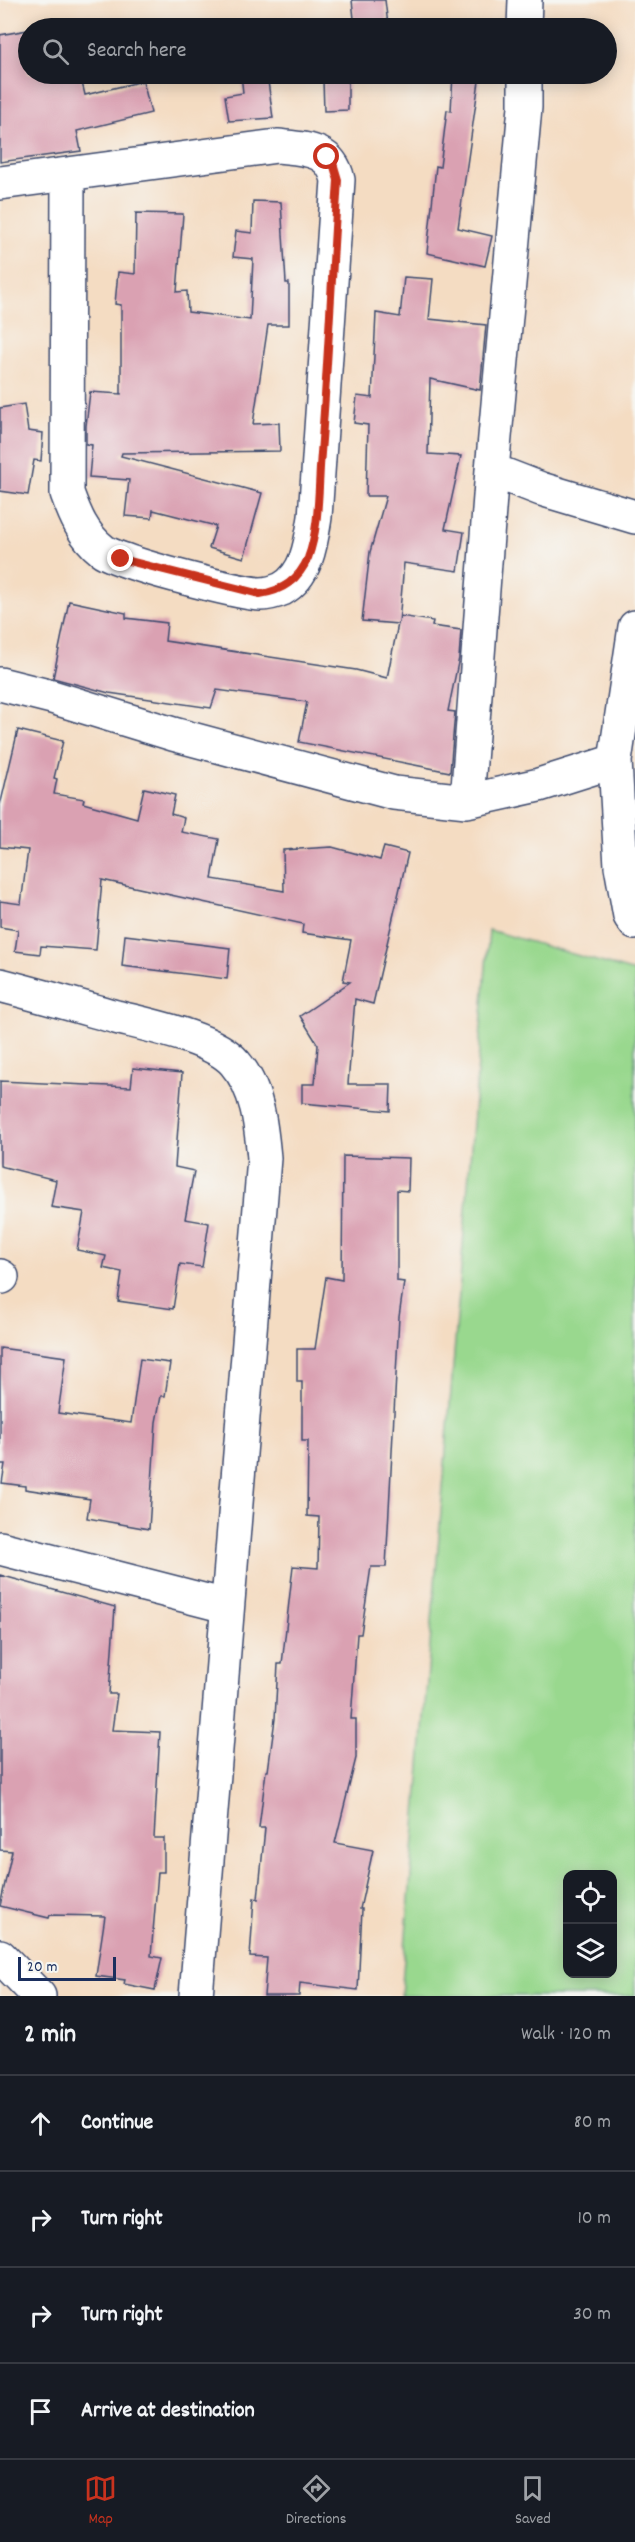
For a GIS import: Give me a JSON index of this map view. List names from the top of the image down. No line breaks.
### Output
{"scale_bar":"20 m","page":{"search":"Search here","scale":"20 m","heading":["2 min","Walk · 120 m"],"list":[["Continue","80 m"],["Turn right","10 m"],["Turn right","30 m"],"Arrive at destination"],"nav":["Map","Directions","Saved"]}}
